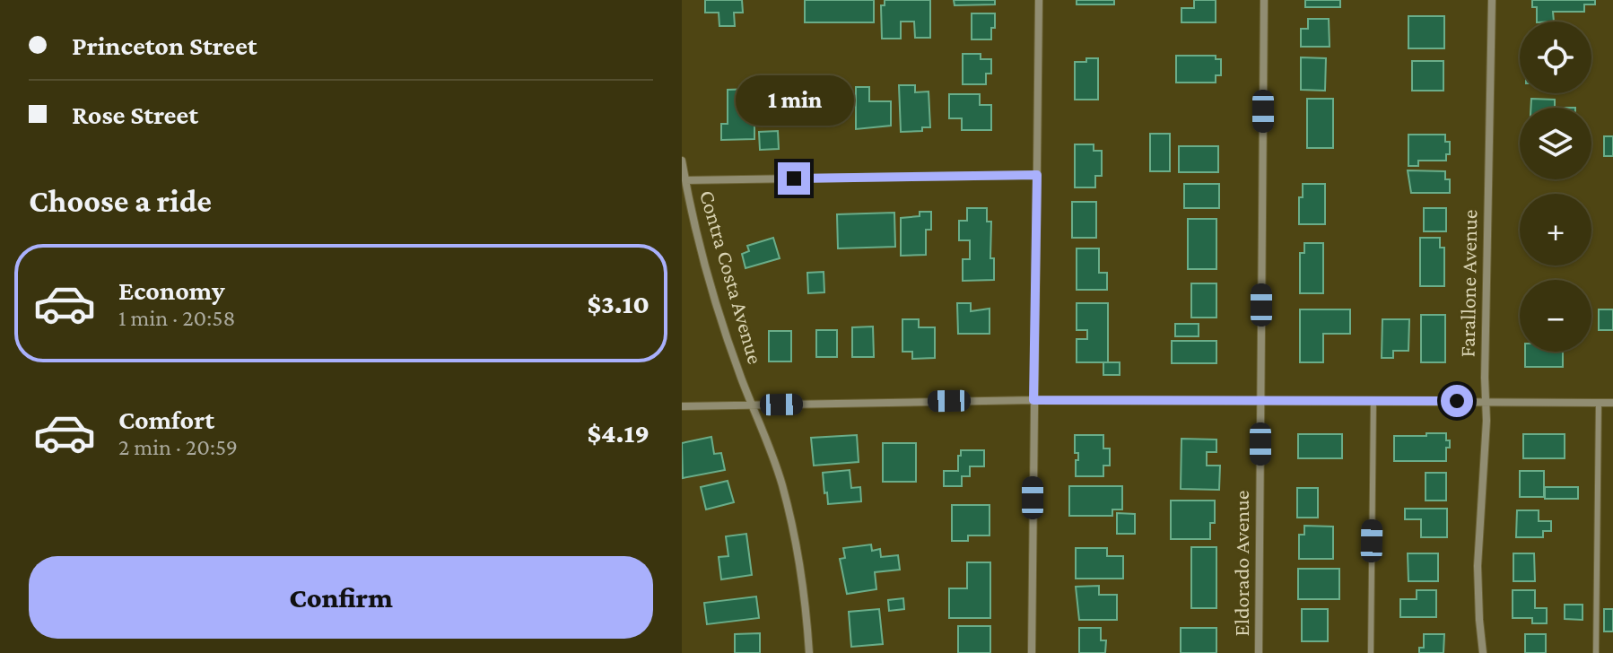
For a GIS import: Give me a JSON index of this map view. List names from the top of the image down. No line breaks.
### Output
{"streets":{"street":["Contra Costa Avenue","Farallone Avenue","Eldorado Avenue"]},"page":{"banner":["Princeton Street","Rose Street"],"map_buttons":["+","−"],"bubble":"1 min","heading":"Choose a ride","list":[{"name":"Economy","note":"1 min · 20:58","value":"$3.10"},{"name":"Comfort","note":"2 min · 20:59","value":"$4.19"}],"buttons":"Confirm"}}
